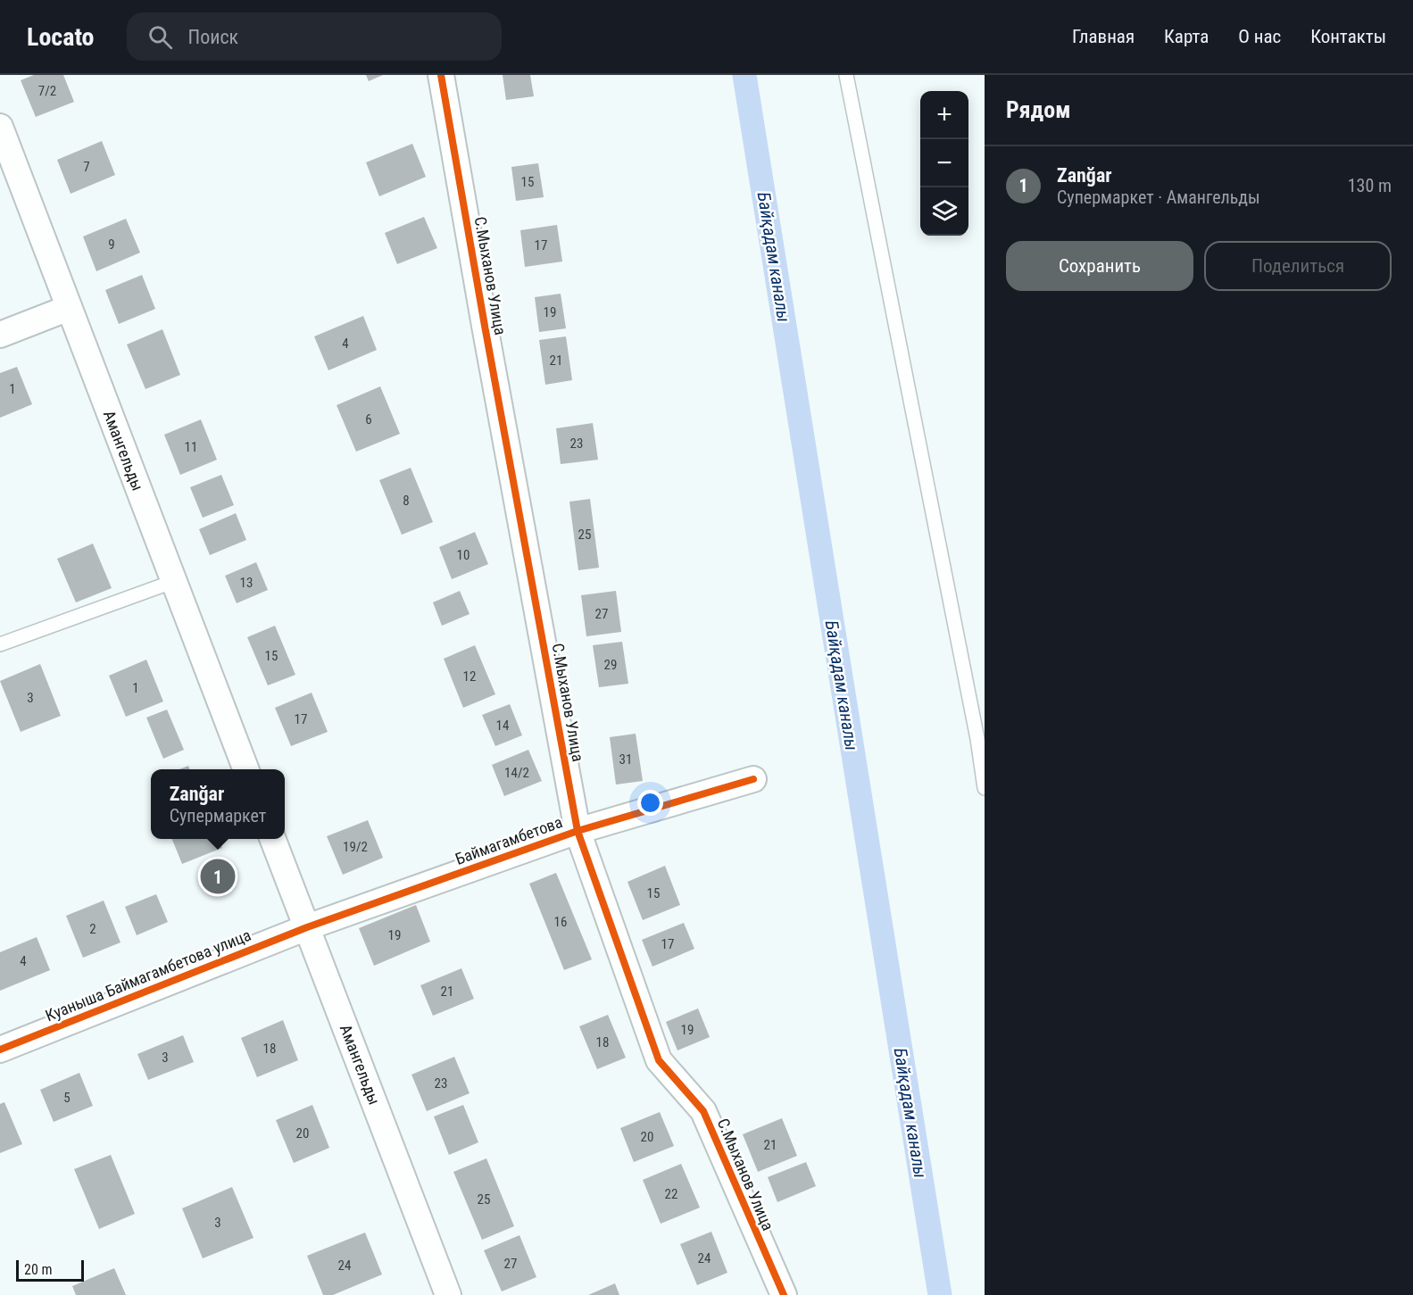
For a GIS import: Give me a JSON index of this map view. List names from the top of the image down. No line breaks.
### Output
{"streets":{"street":["С.Мыханов Улица","Амангельды","Баймагамбетова","Куаныша Баймагамбетова улица"]},"crossings":[["С.Мыханов Улица","Баймагамбетова"],["Амангельды","Баймагамбетова"],["Амангельды","Куаныша Баймагамбетова улица"],["Баймагамбетова","Куаныша Баймагамбетова улица"]],"water":["Байқадам каналы"],"house_numbers":["7/2","7","15","9","17","19","4","21","1","6","23","11","8","25","10","13","27","15","29","12","1","3","17","14","31","14/2","19/2","15","16","2","19","17","4","21","19","18","18","3","23","5","20","20","21","22","25","3","24","27","24"],"scale_bar":"20 m","page":{"header":"Locato","search":"Поиск","nav":["Главная","Карта","О нас","Контакты"],"heading":"Рядом","map_buttons":["+","−"],"list":[{"mark":"1","name":"Zanğar","note":"Супермаркет · Амангельды","value":"130 m"}],"buttons":["Сохранить","Поделиться"],"popup":["Zanğar","Супермаркет"],"pins":"1","scale":"20 m"}}
